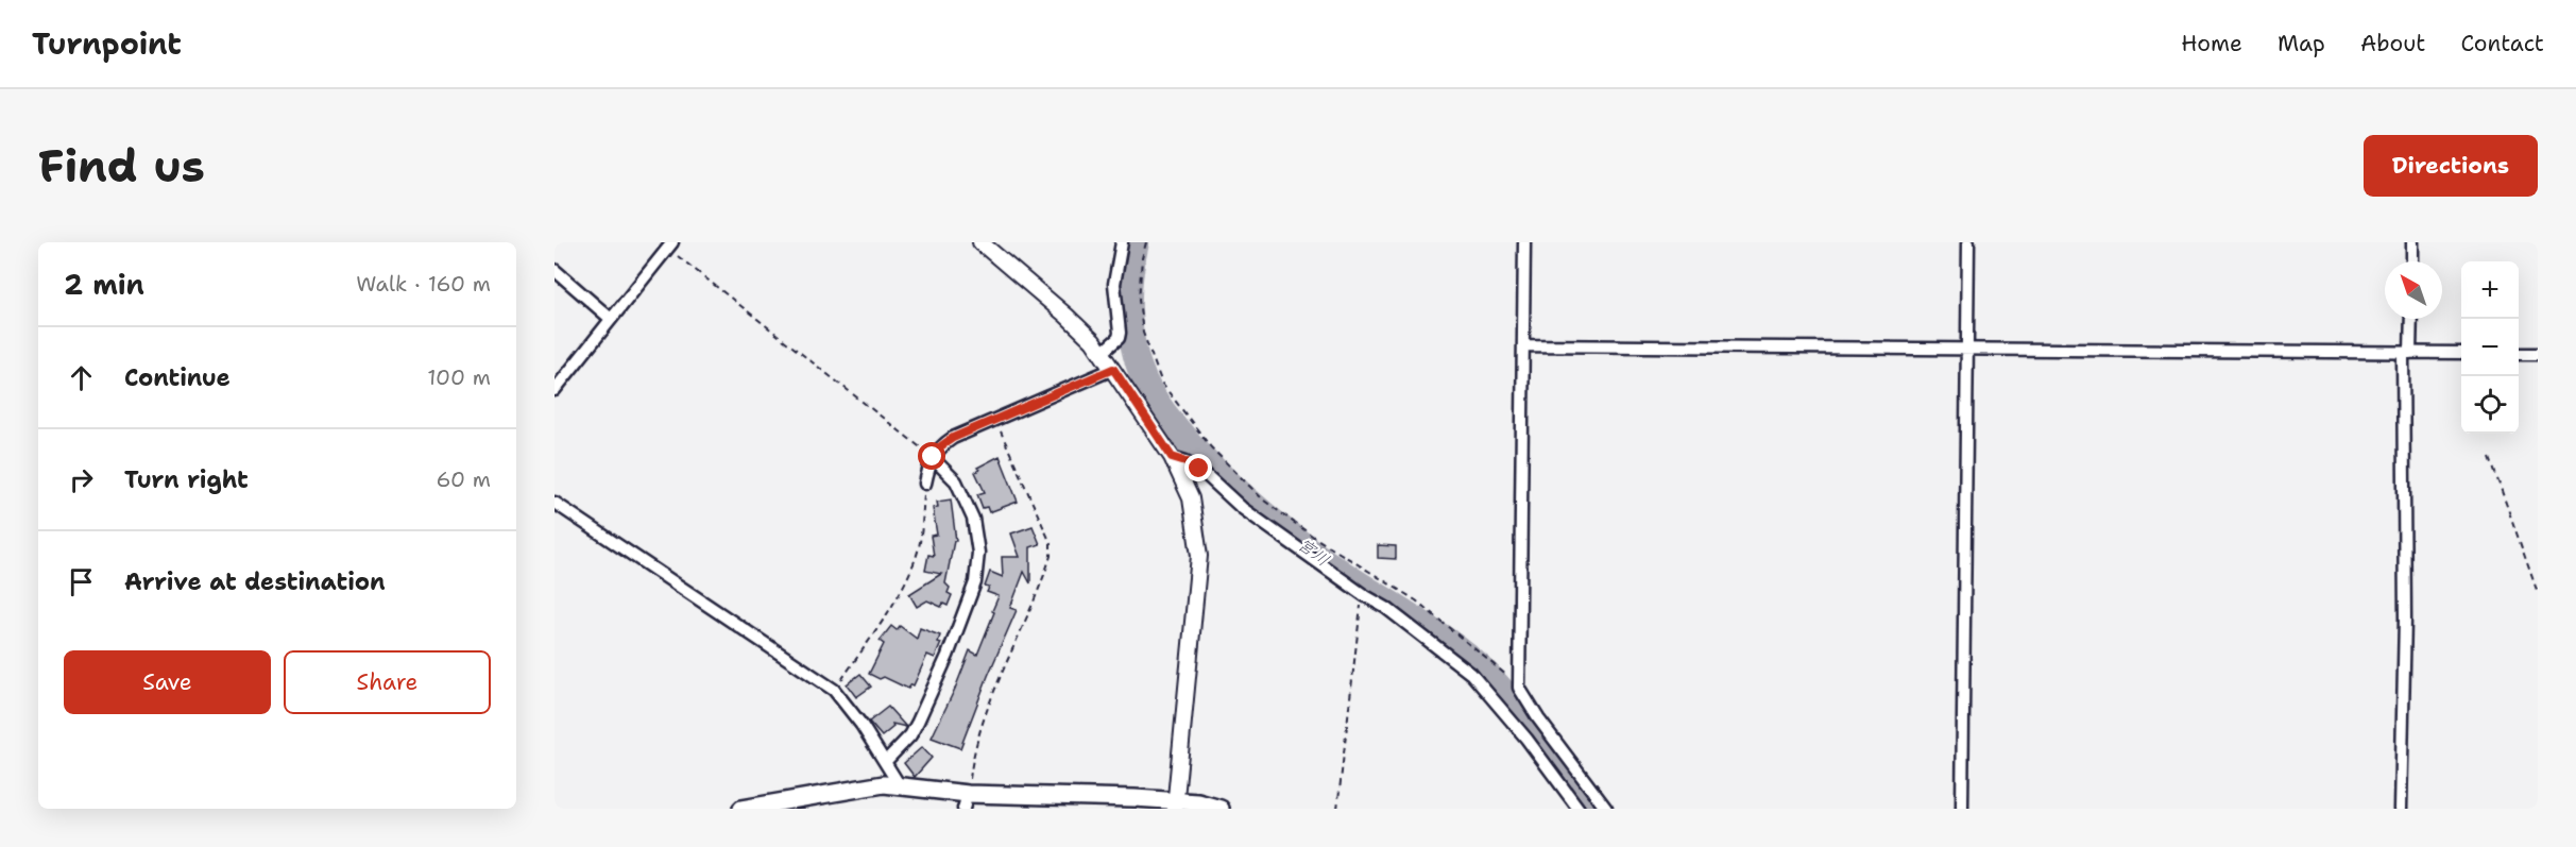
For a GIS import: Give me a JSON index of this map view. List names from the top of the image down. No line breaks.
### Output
{"water":["宮川"],"north":"top left","page":{"header":"Turnpoint","nav":["Home","Map","About","Contact"],"buttons":["Directions",["Save","Share"]],"title":"Find us","heading":["2 min","Walk · 160 m"],"map_buttons":["+","−"],"list":[["Continue","100 m"],["Turn right","60 m"],"Arrive at destination"]}}
